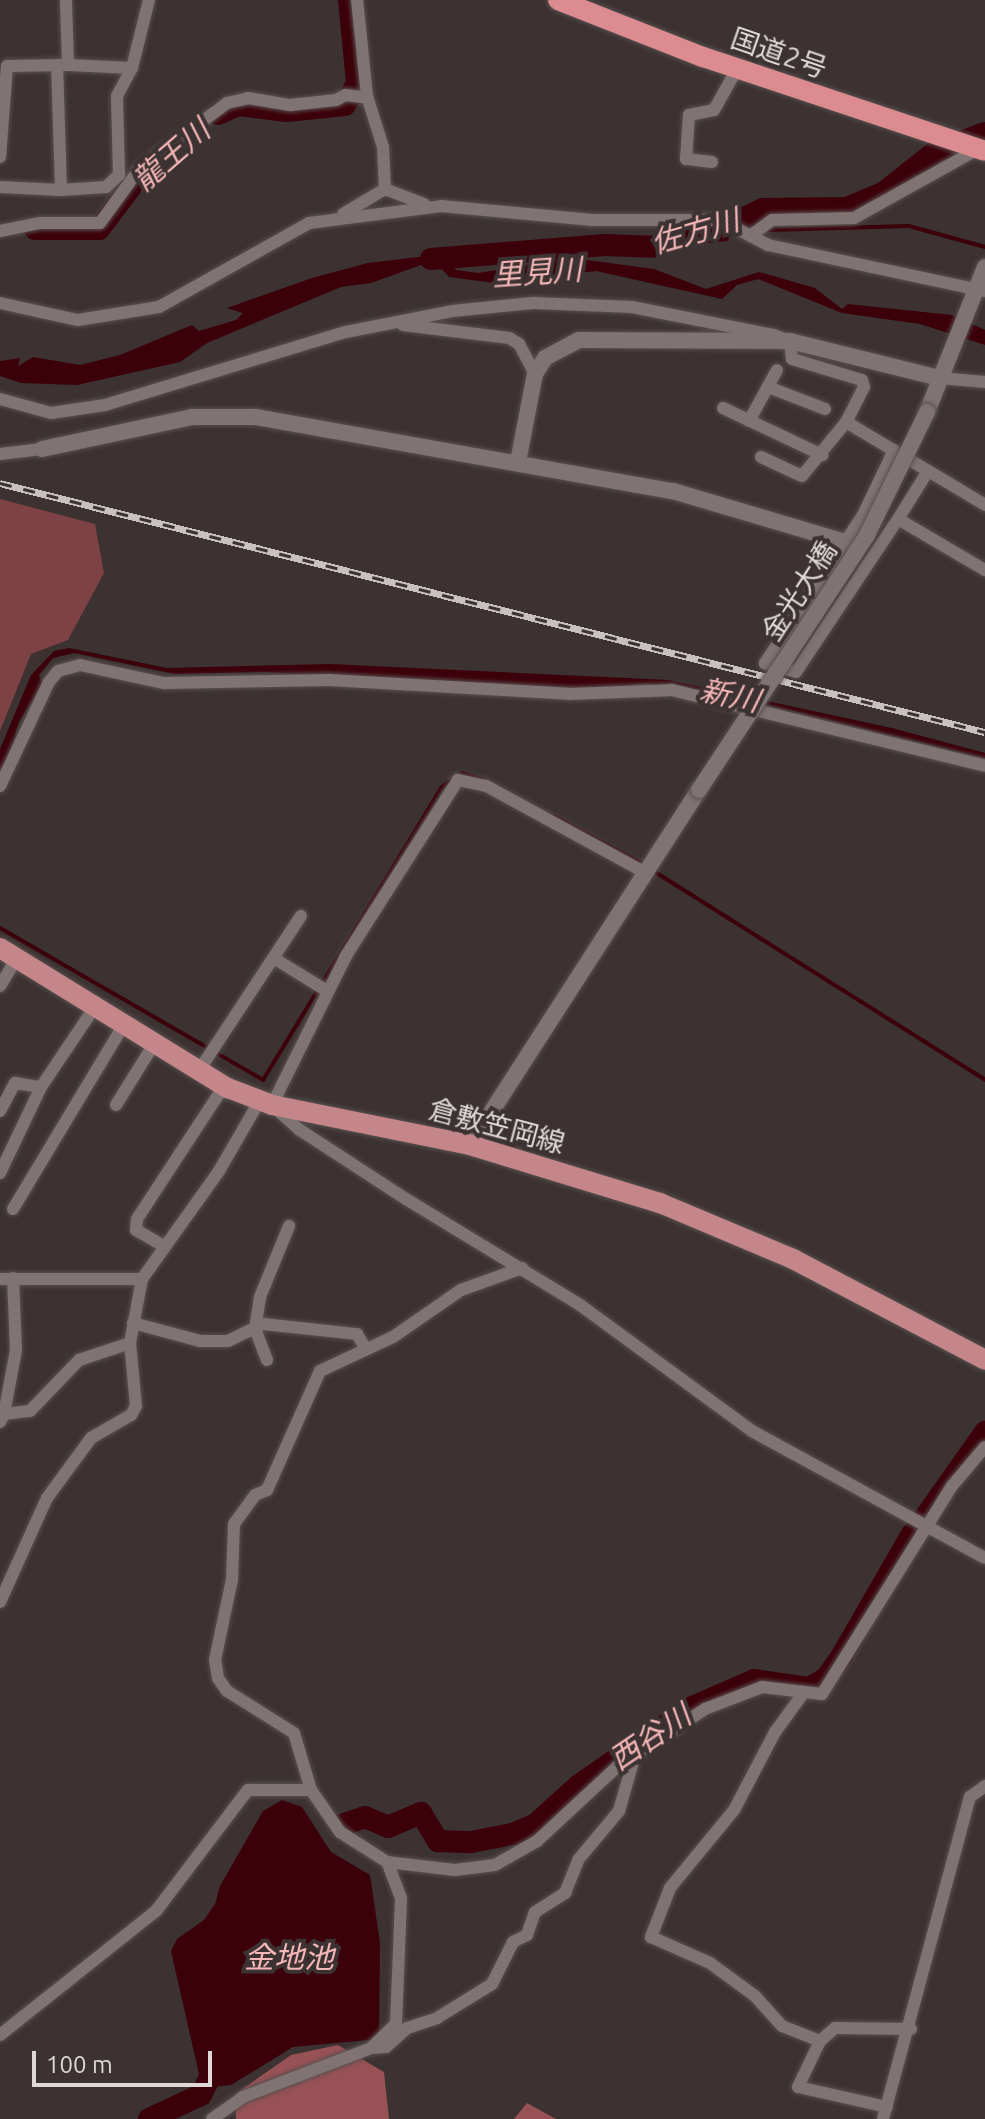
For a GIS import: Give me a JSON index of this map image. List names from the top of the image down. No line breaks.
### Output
{"streets":{"highway":["国道2号"],"main road":["倉敷笠岡線"],"street":["金光大橋"]},"crossings":[["金光大橋","倉敷笠岡線"]],"water":["龍王川","佐方川","里見川","新川","西谷川","金地池"],"scale_bar":"100 m"}
